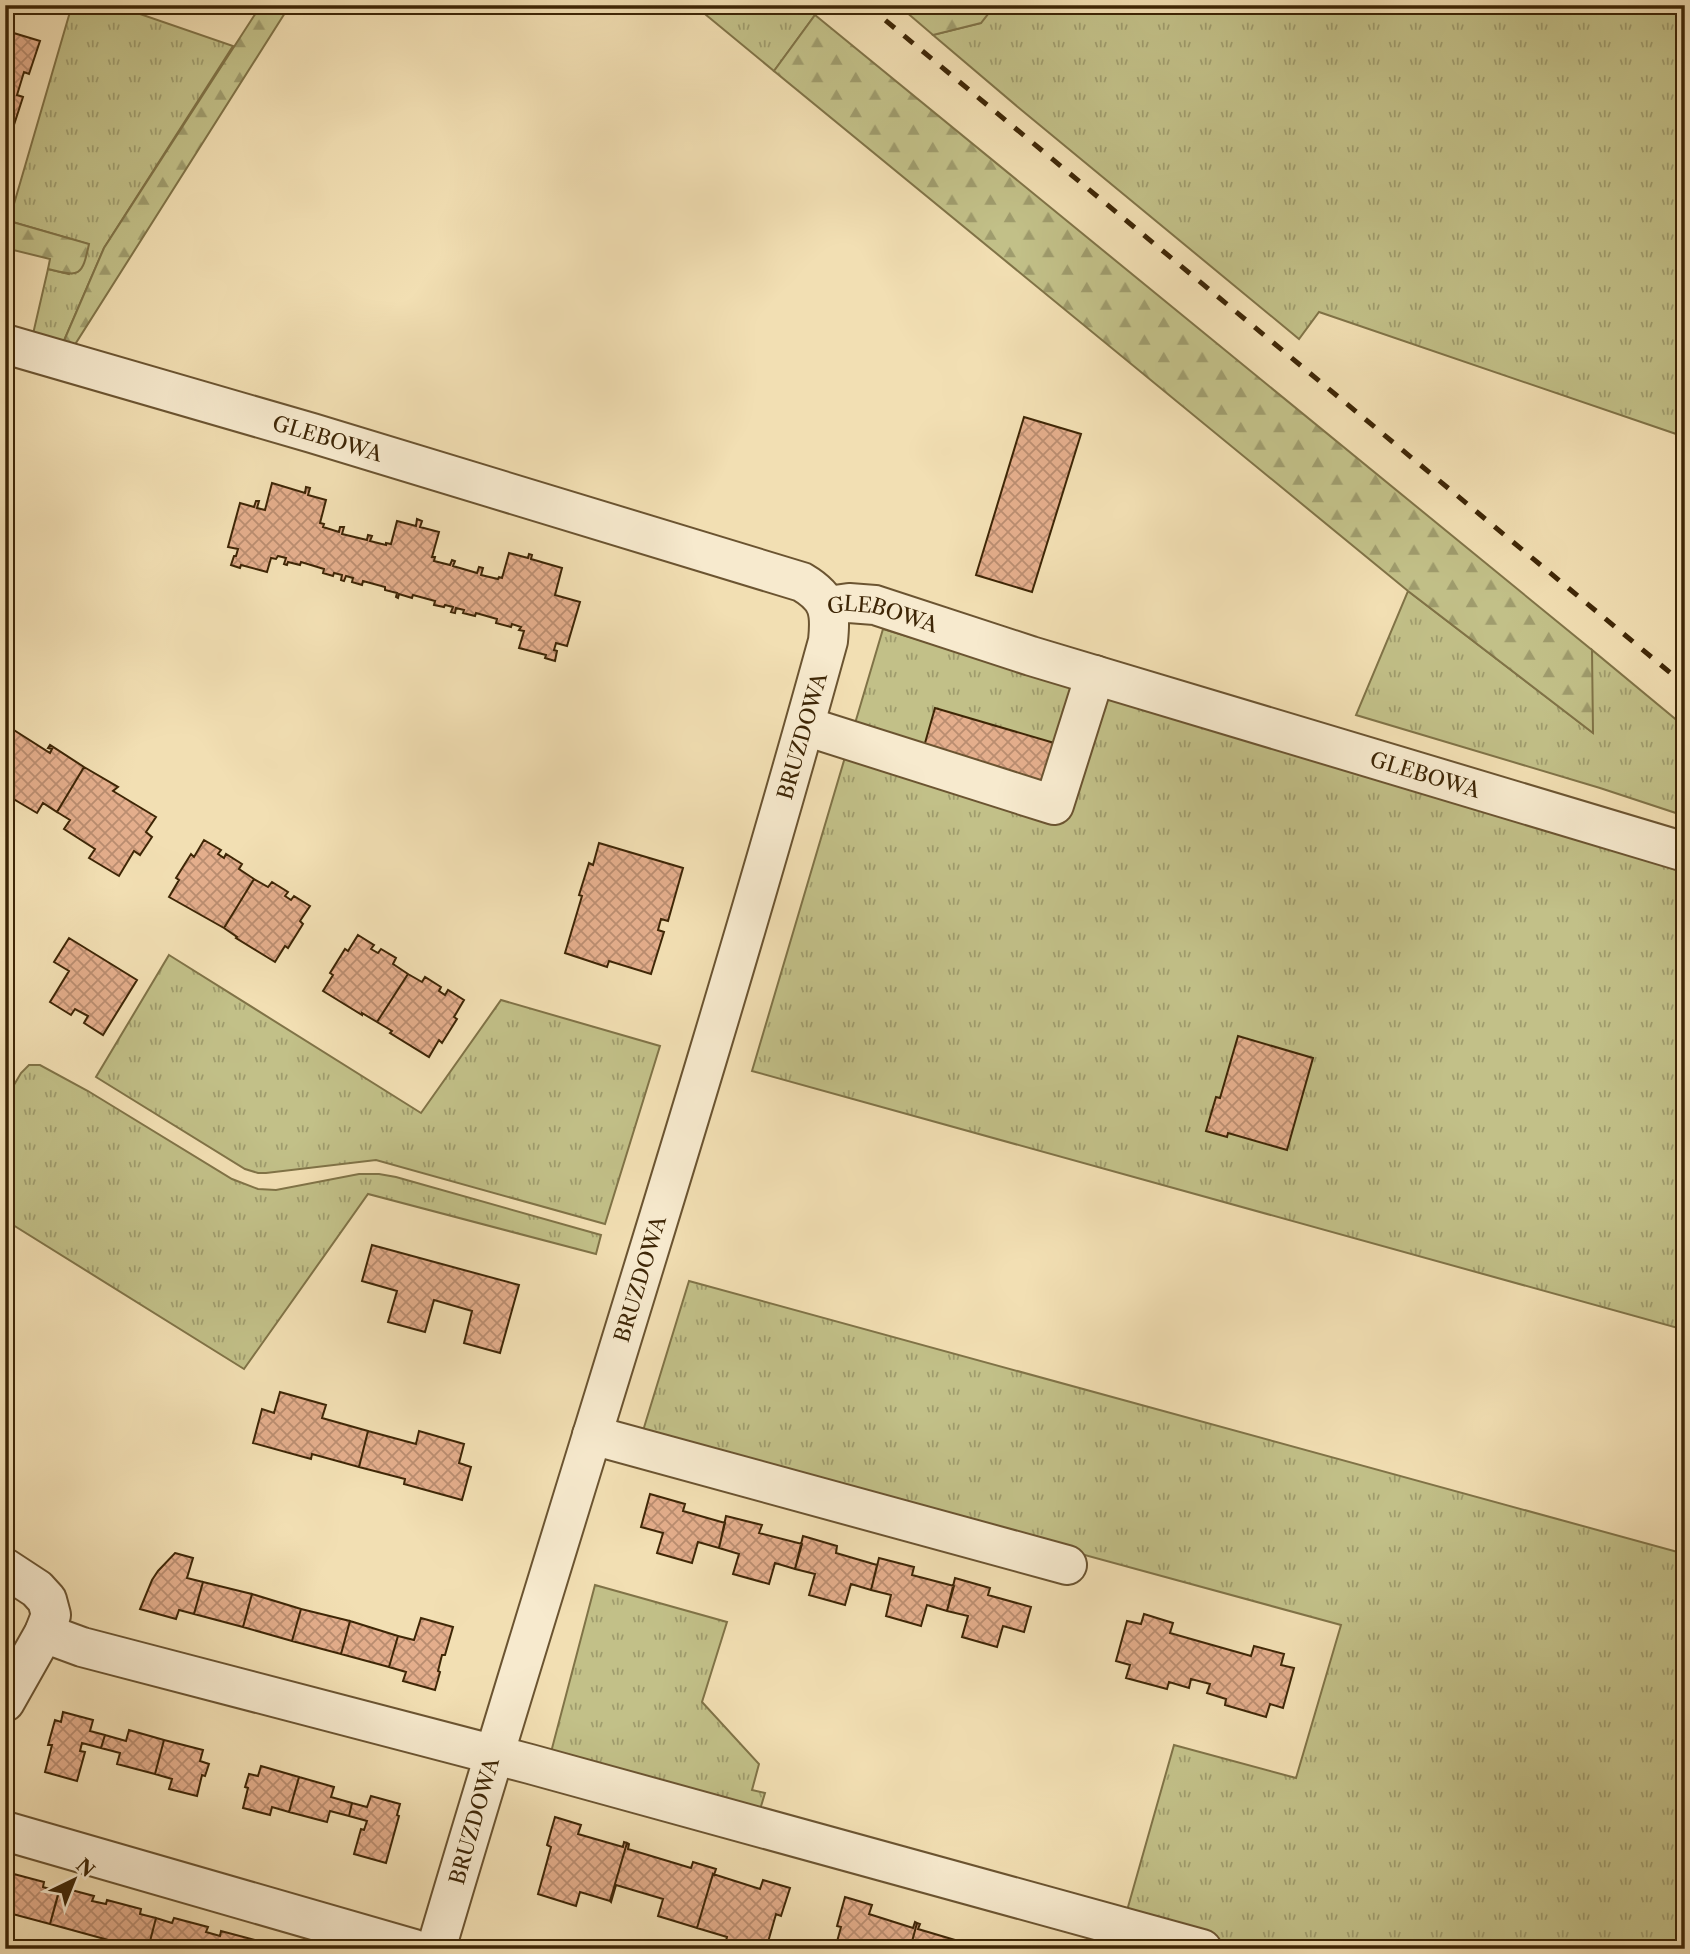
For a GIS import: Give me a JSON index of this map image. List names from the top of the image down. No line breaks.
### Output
{"streets":{"street":["GLEBOWA","BRUZDOWA"]},"crossings":[["GLEBOWA","BRUZDOWA"]],"north":"top right"}
